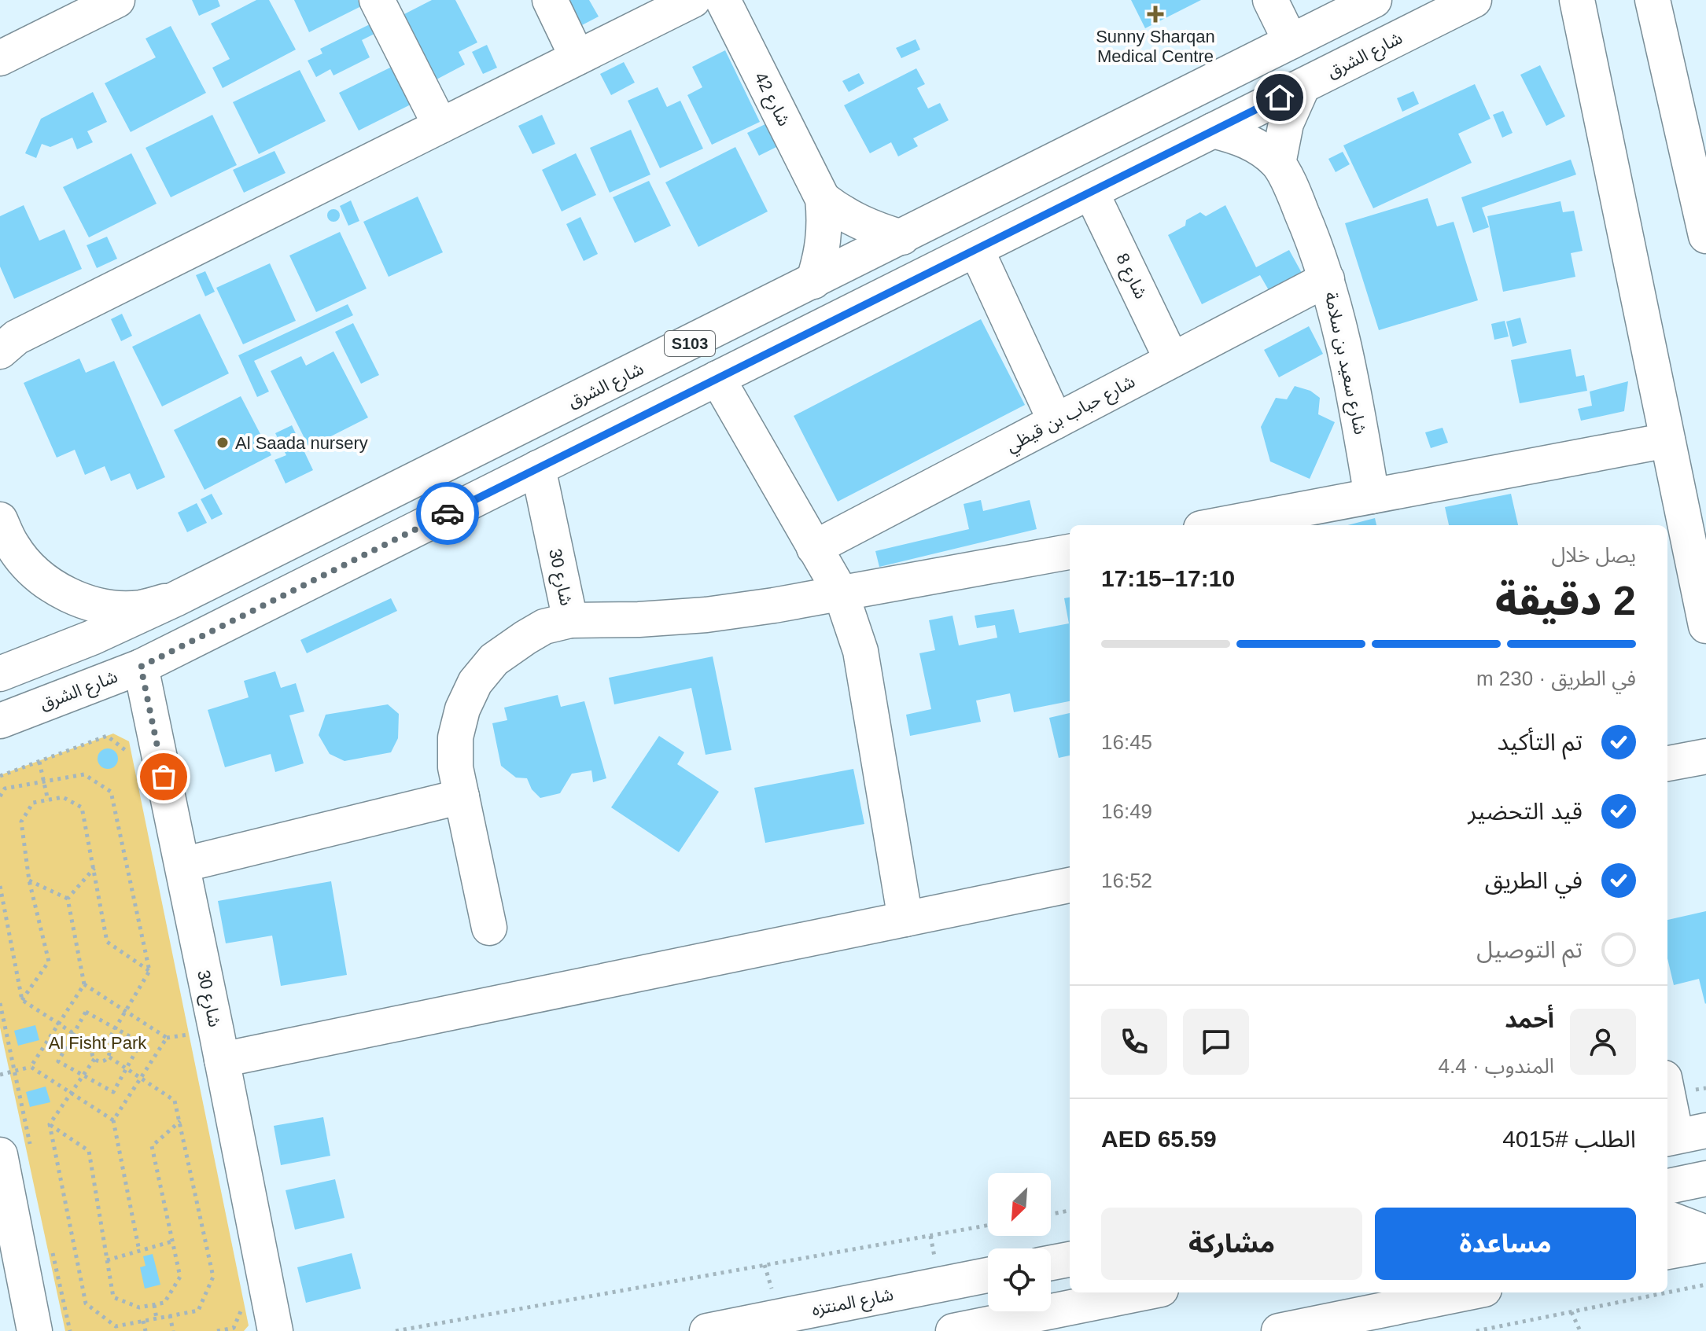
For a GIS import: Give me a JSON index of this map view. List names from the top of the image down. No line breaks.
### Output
{"streets":{"street":["شارع الشرق","شارع 42","شارع 8","S103","شارع سعيد بن سلامة","شارع حباب بن قيظي","شارع 30","شارع المنتزه"]},"crossings":[["شارع الشرق","شارع 42"],["شارع الشرق","شارع 8"],["شارع الشرق","شارع سعيد بن سلامة"],["شارع الشرق","شارع 30"],["شارع 8","شارع حباب بن قيظي"],["شارع سعيد بن سلامة","شارع حباب بن قيظي"]],"parks":["Al Fisht Park"],"places":{"health":["Sunny Sharqan Medical Centre"],"other":["Al Saada nursery"]},"north":"bottom left","page":{"heading":["2 دقيقة","يصل خلال","17:10–17:15"],"panel":["أحمد","المندوب · 4.4","الطلب #4015","AED 65.59"],"bar":"في الطريق · 230 m","list":[["تم التأكيد","16:45"],["قيد التحضير","16:49"],["في الطريق","16:52"],"تم التوصيل"],"buttons":["مساعدة","مشاركة"]}}
